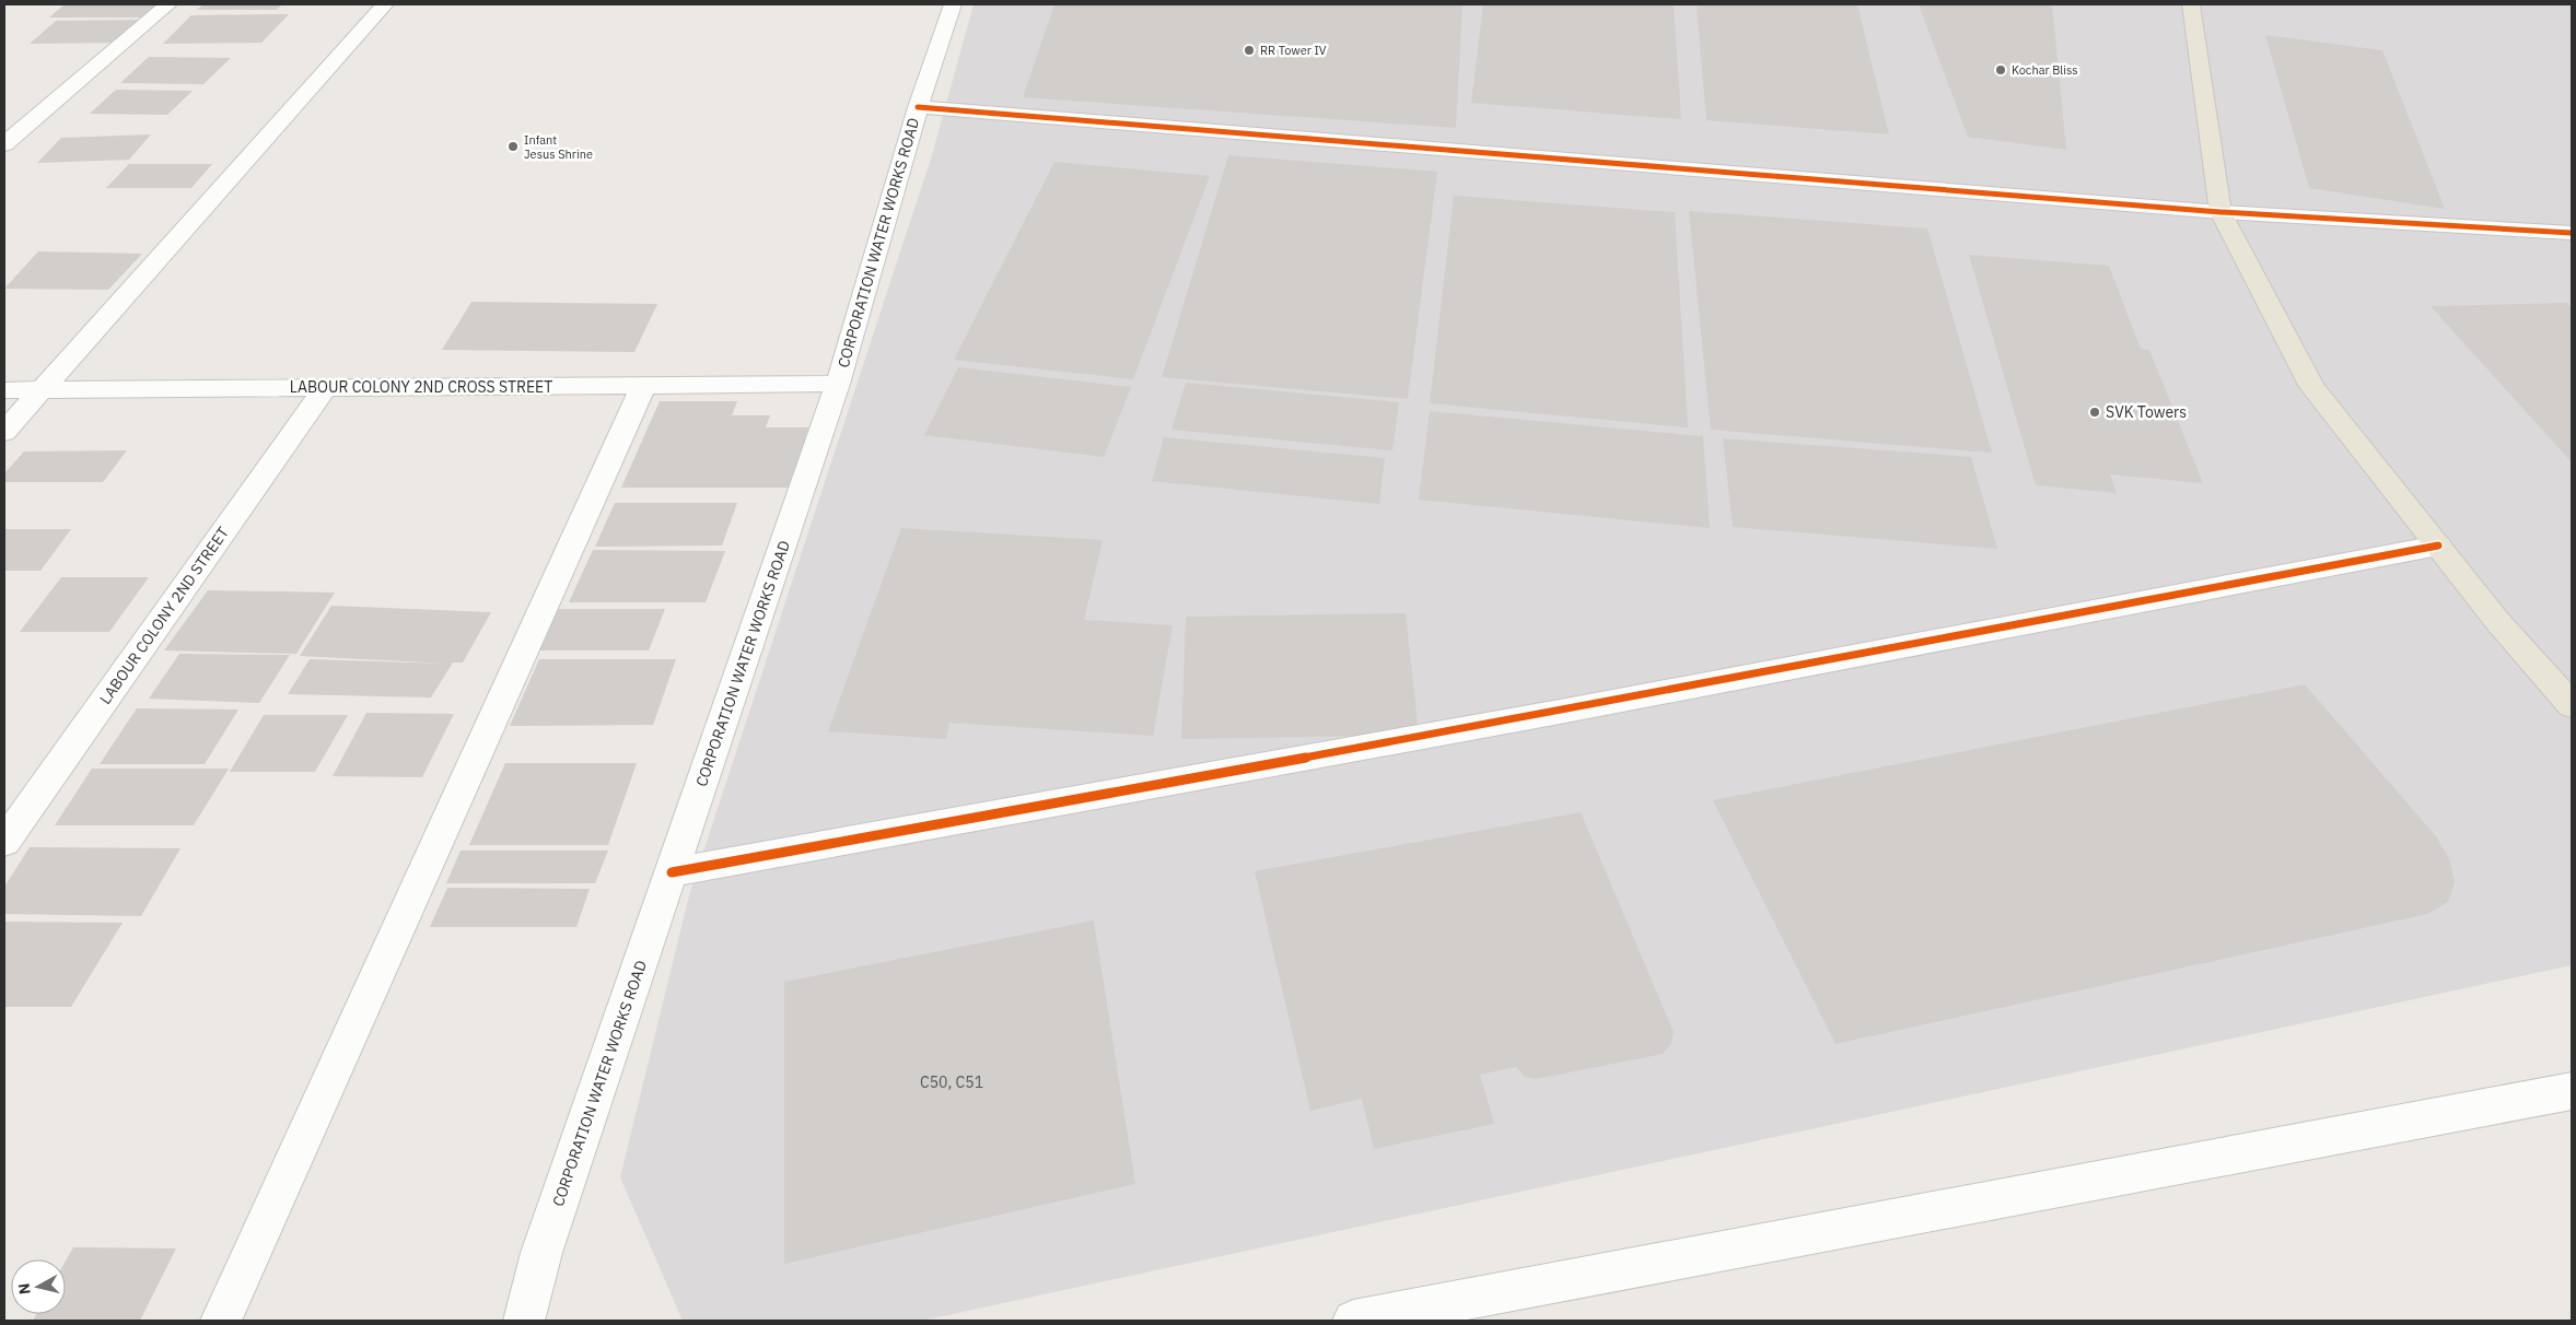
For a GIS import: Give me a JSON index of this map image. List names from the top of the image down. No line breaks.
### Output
{"streets":{"street":["CORPORATION WATER WORKS ROAD","LABOUR COLONY 2ND CROSS STREET","LABOUR COLONY 2ND STREET"]},"crossings":[["CORPORATION WATER WORKS ROAD","LABOUR COLONY 2ND CROSS STREET"],["LABOUR COLONY 2ND CROSS STREET","LABOUR COLONY 2ND STREET"]],"places":["RR Tower IV","Kochar Bliss","Infant Jesus Shrine","SVK Towers"],"house_numbers":["C50, C51"],"north":"left"}
